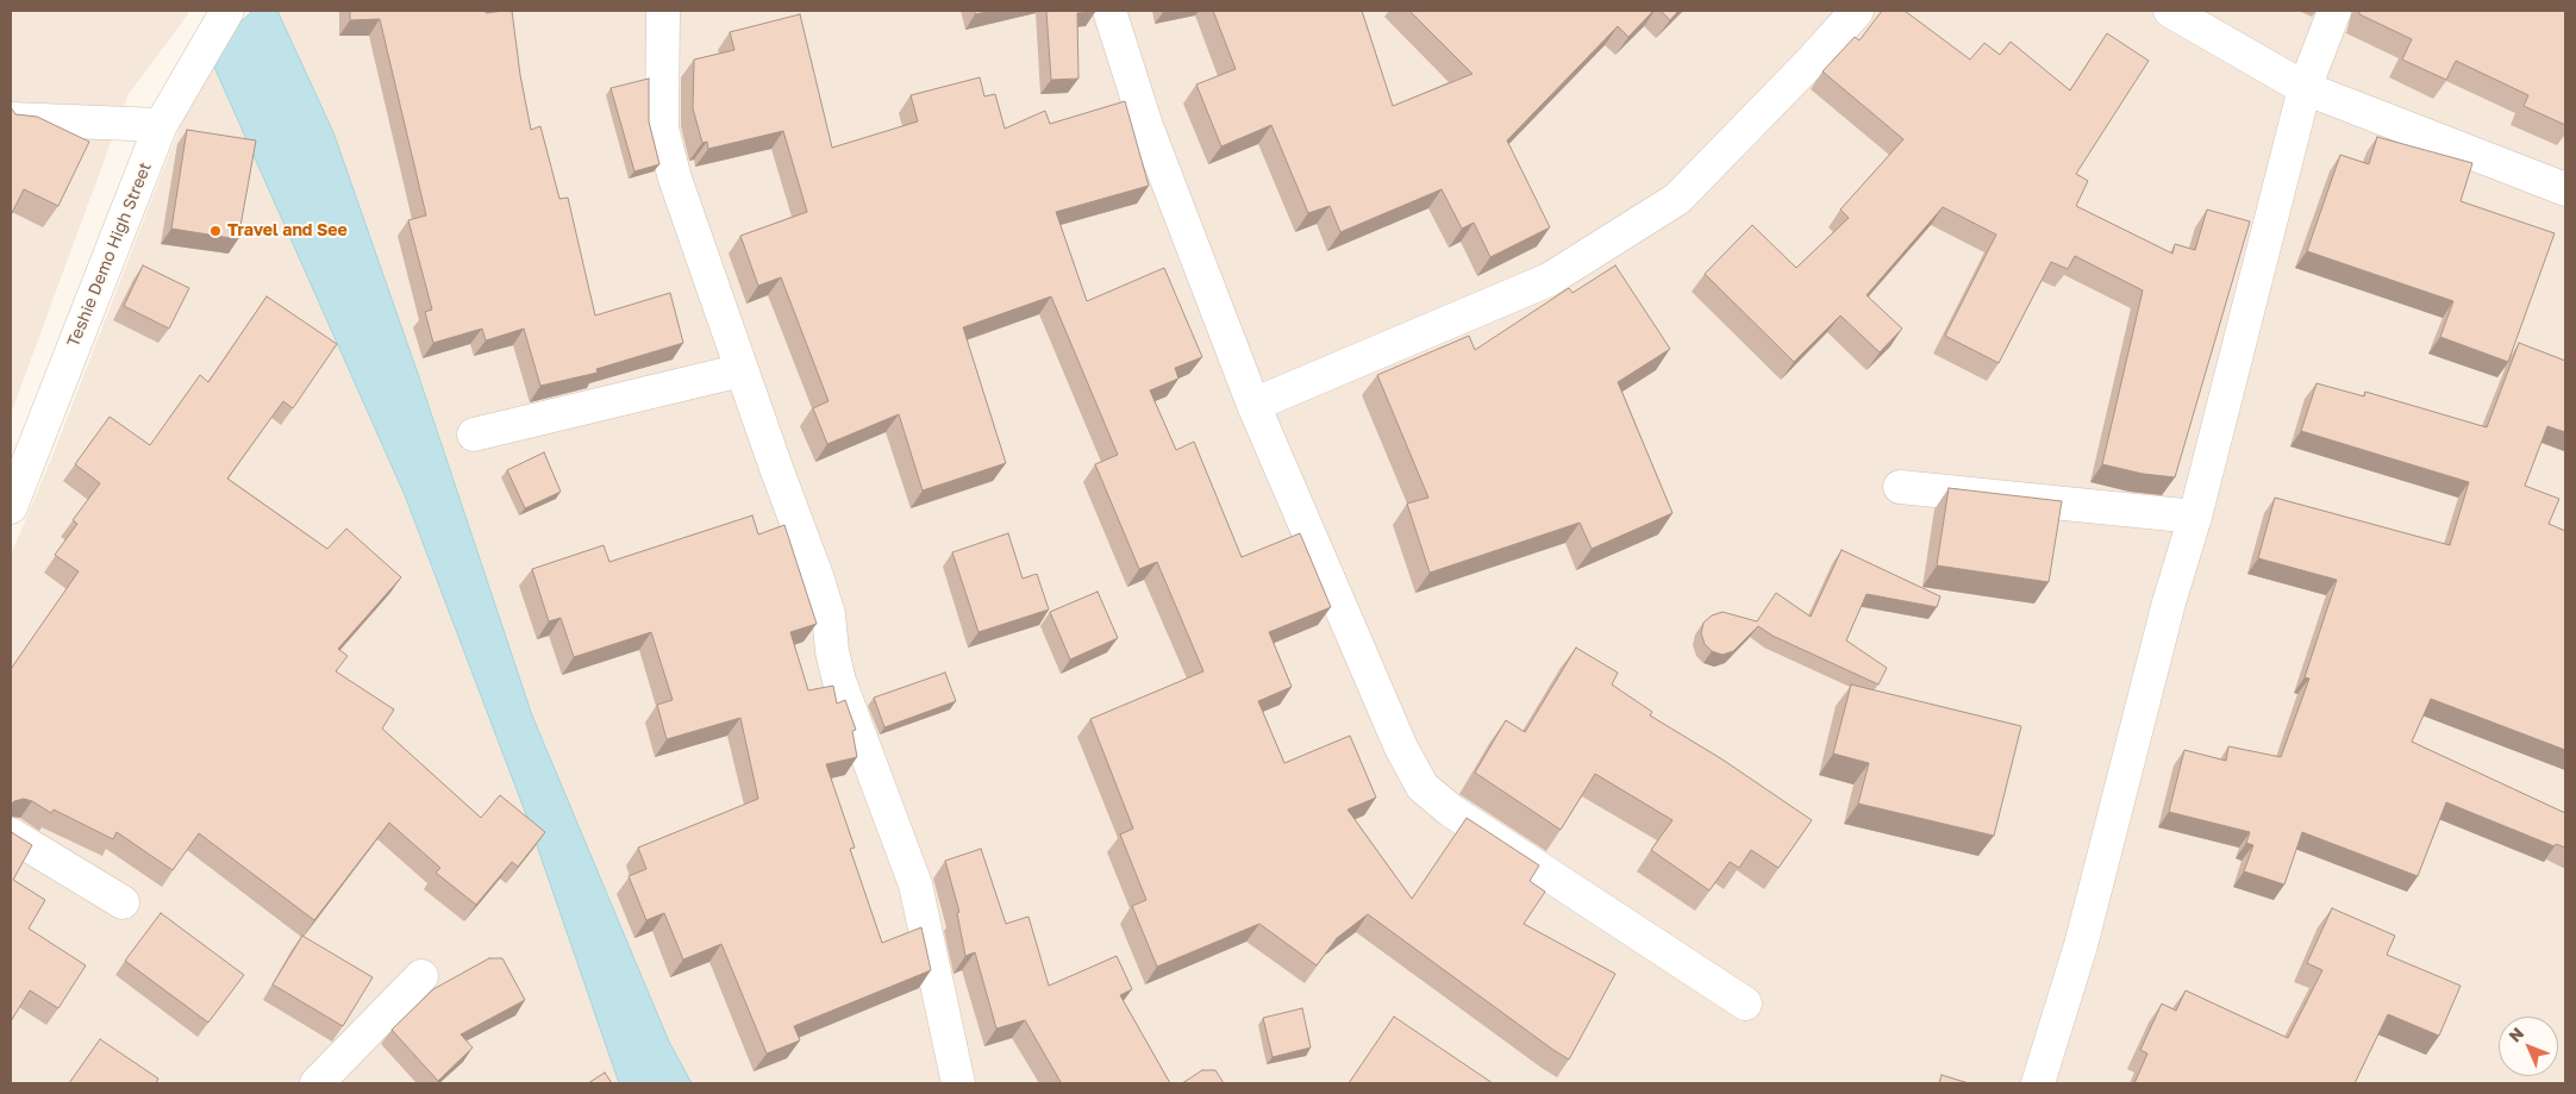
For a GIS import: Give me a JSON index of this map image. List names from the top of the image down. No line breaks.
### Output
{"streets":{"street":["Teshie Demo High Street"]},"places":["Travel and See"],"north":"top left"}
